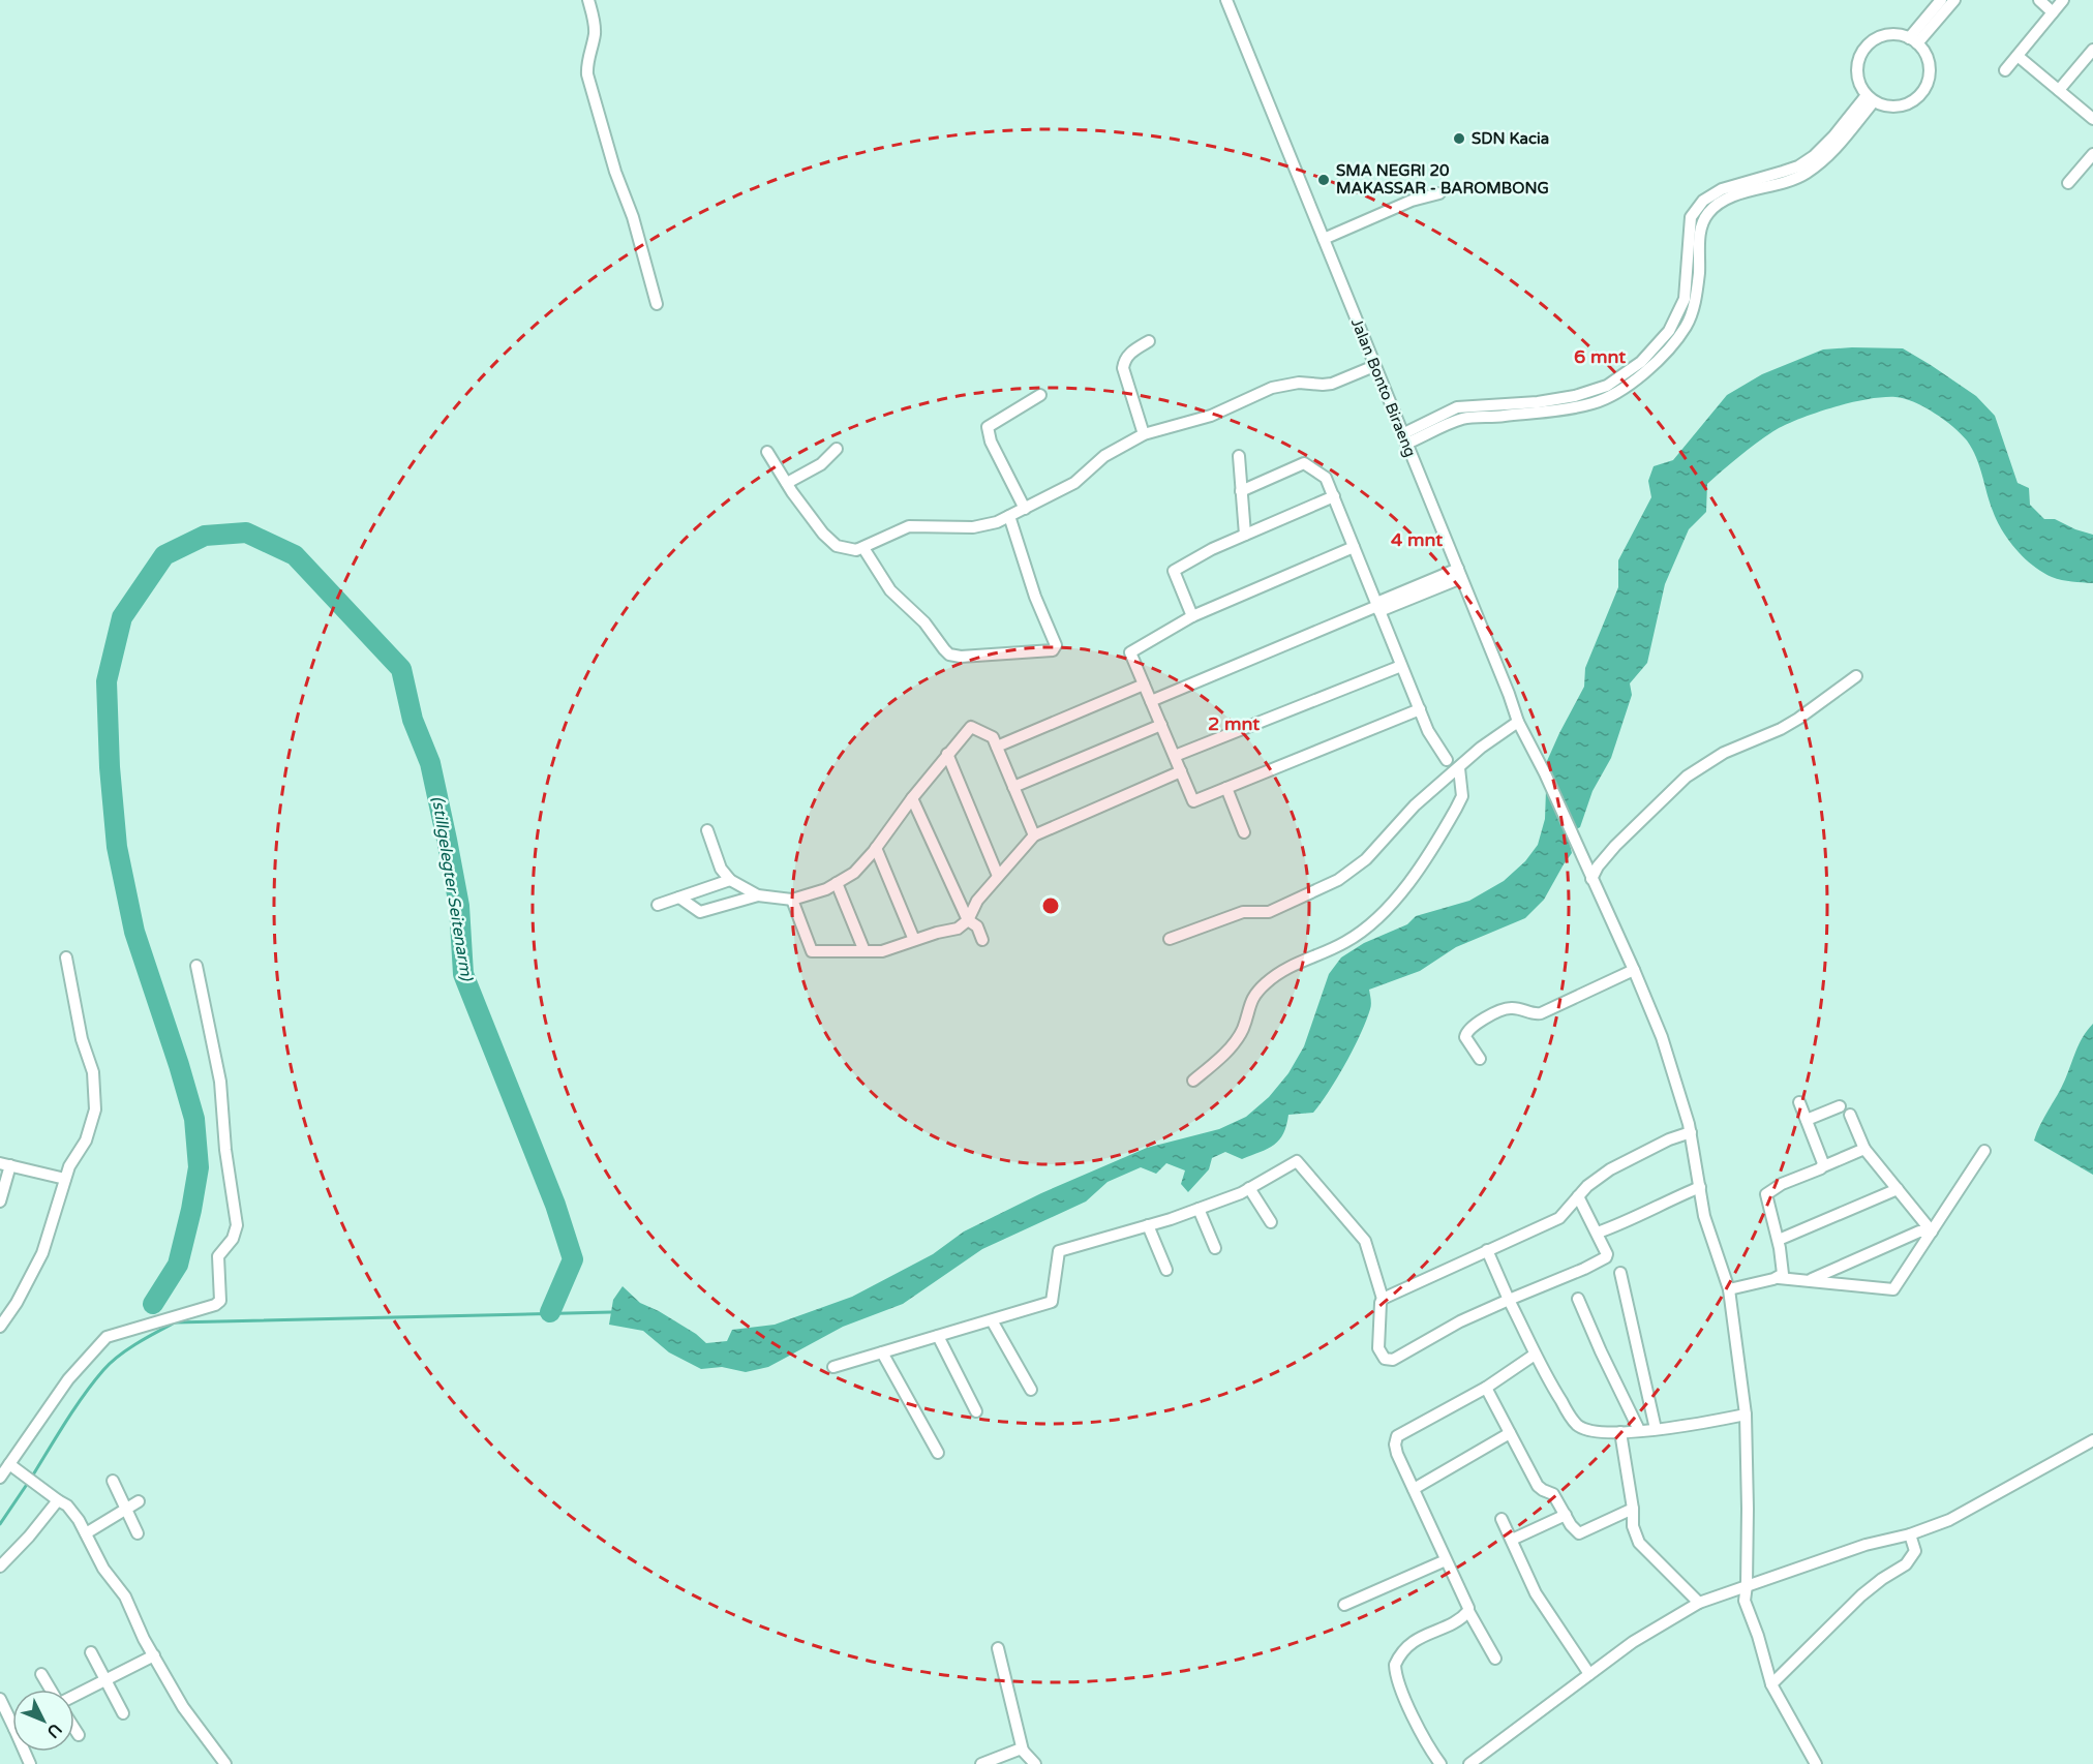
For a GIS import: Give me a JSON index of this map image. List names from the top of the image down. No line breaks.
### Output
{"streets":{"street":["Jalan Bonto Biraeng"]},"water":["(stillgelegter Seitenarm)"],"places":["SDN Kacia","SMA NEGRI 20 MAKASSAR - BAROMBONG"],"north":"bottom right","rings":["6 mnt","4 mnt","2 mnt"]}
